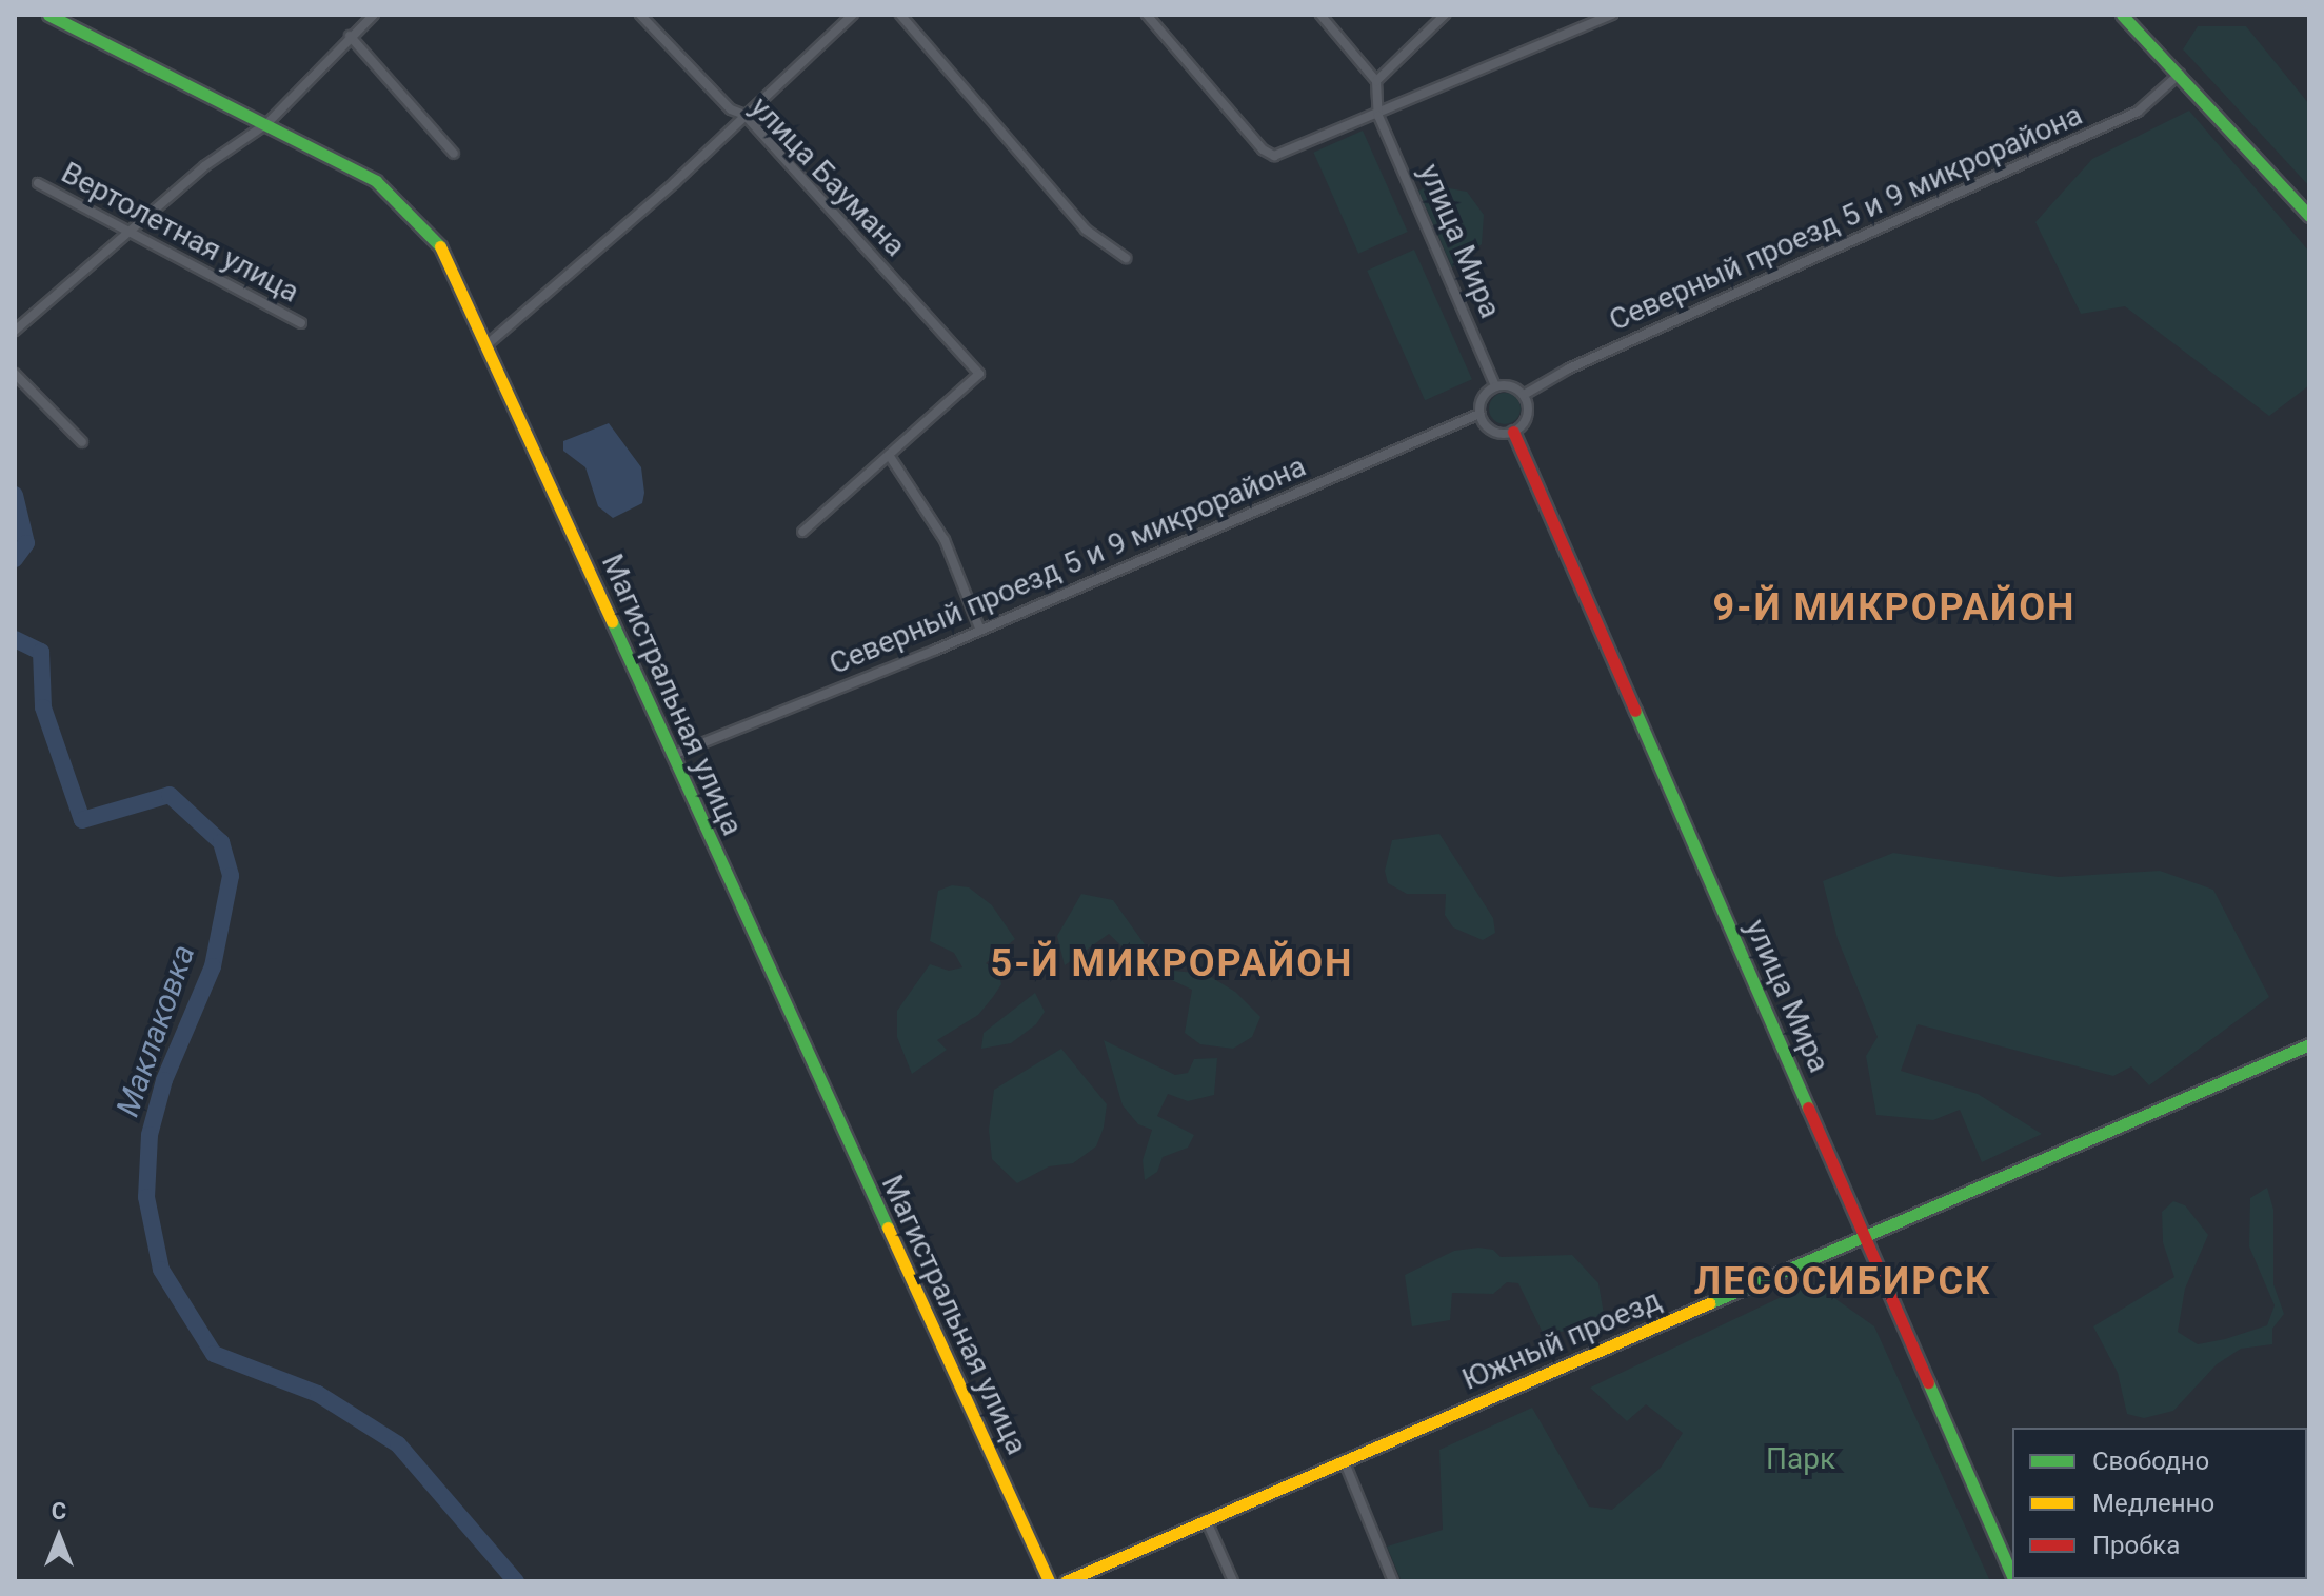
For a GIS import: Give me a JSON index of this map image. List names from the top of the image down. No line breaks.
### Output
{"streets":{"street":["улица Баумана","Северный проезд 5 и 9 микрорайона","Вертолетная улица","улица Мира","Магистральная улица","Южный проезд"]},"crossings":[["Северный проезд 5 и 9 микрорайона","улица Мира"],["Северный проезд 5 и 9 микрорайона","Магистральная улица"],["улица Мира","Южный проезд"]],"districts":["9-Й МИКРОРАЙОН","5-Й МИКРОРАЙОН","ЛЕСОСИБИРСК"],"water":["Маклаковка"],"parks":["Парк"],"legend":["Свободно","Медленно","Пробка"],"north":"top"}
